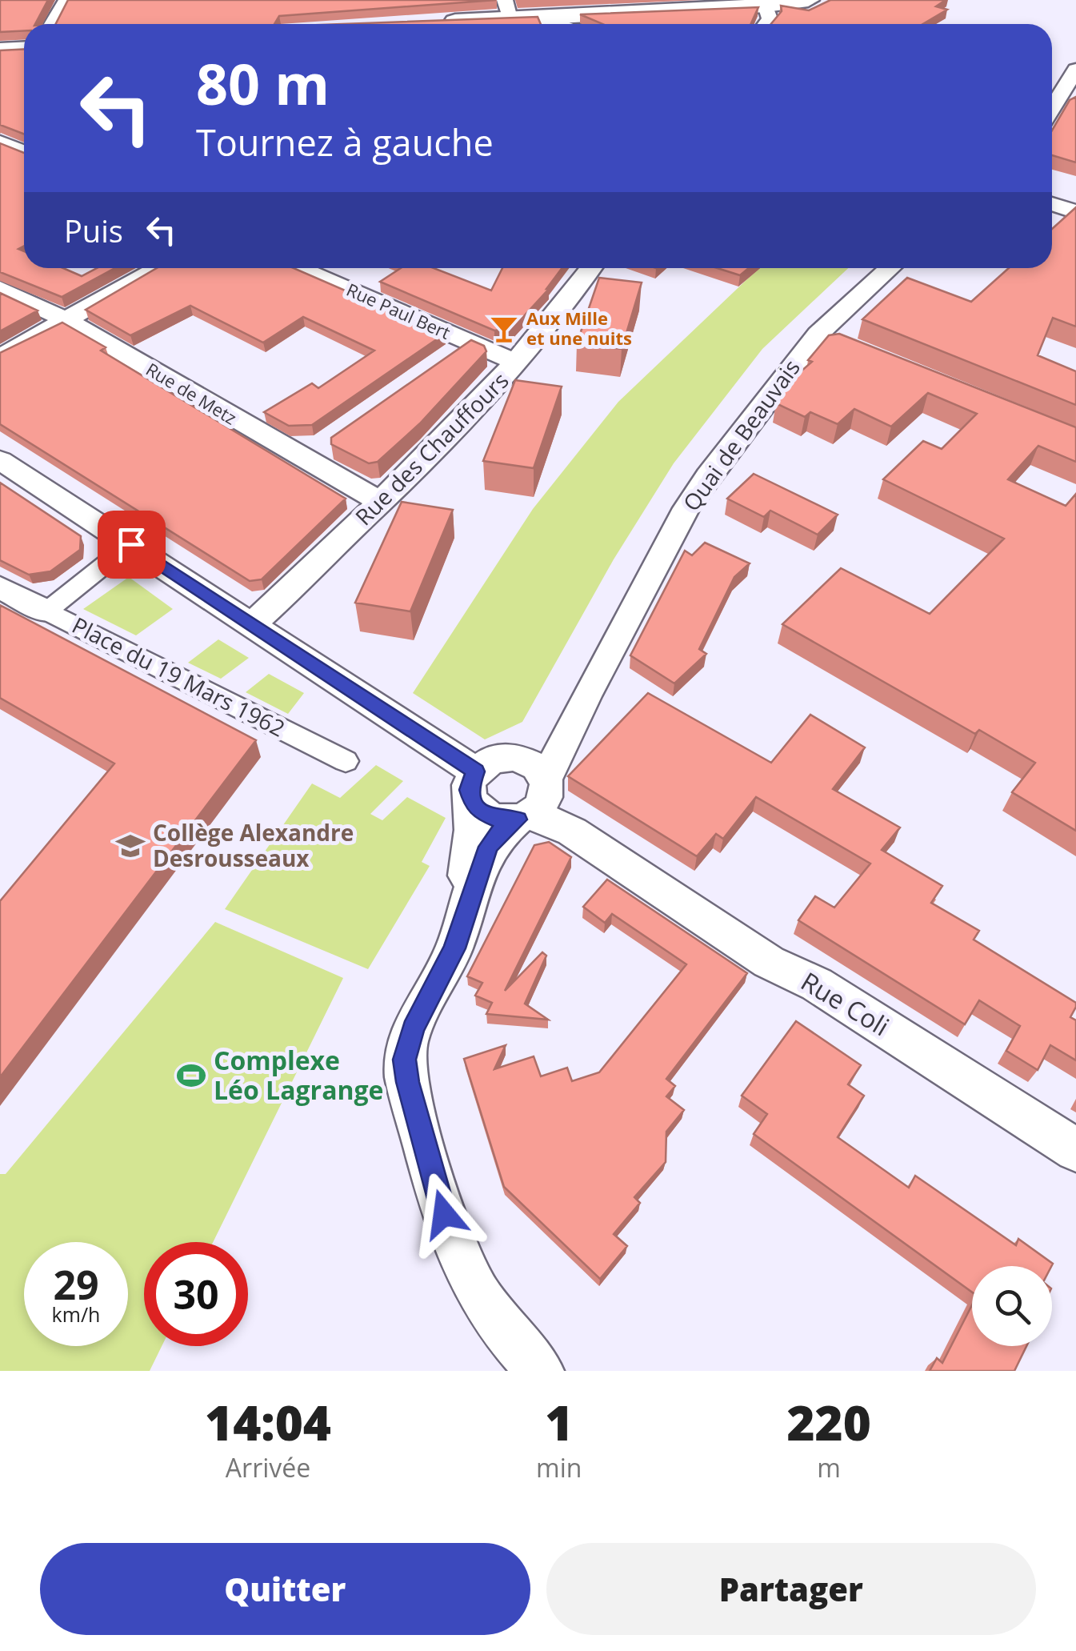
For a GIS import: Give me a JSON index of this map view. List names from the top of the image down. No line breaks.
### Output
{"streets":{"street":["Rue Paul Bert","Rue de Metz","Quai de Beauvais","Rue des Chauffours","Place du 19 Mars 1962","Rue Coli"]},"crossings":[["Rue Paul Bert","Rue des Chauffours"],["Rue de Metz","Rue des Chauffours"],["Quai de Beauvais","Rue Coli"]],"places":{"bar":["Aux Mille et une nuits"],"school or university":["Collège Alexandre Desrousseaux"],"sports":["Complexe Léo Lagrange"]},"page":{"turn":["80 m","Tournez à gauche"],"then":"Puis","speed":"29 km/h","limit":"30","eta":["14:04","Arrivée","1","min","220","m"],"buttons":["Quitter","Partager"]}}
